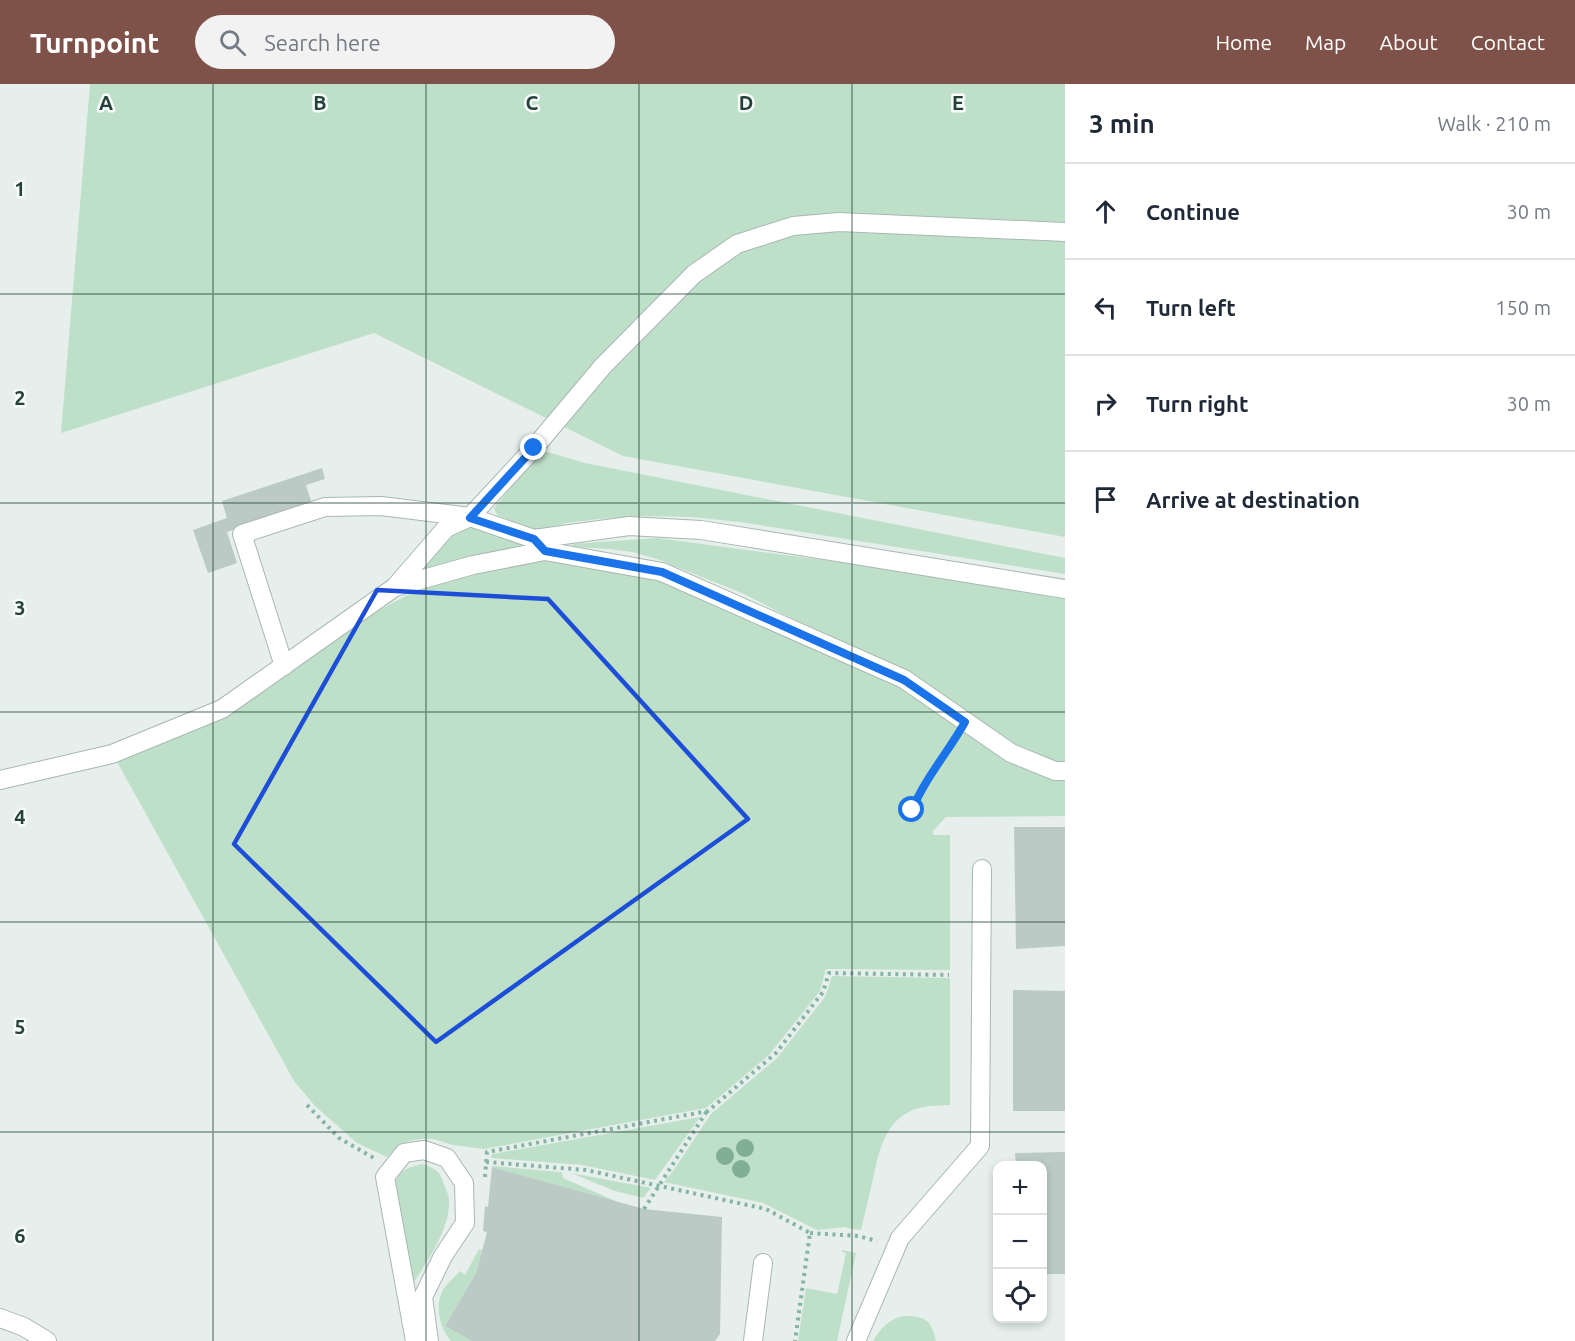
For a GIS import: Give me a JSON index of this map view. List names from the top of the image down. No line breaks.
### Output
{"page":{"header":"Turnpoint","search":"Search here","nav":["Home","Map","About","Contact"],"heading":["3 min","Walk · 210 m"],"list":[["Continue","30 m"],["Turn left","150 m"],["Turn right","30 m"],"Arrive at destination"],"map_buttons":["+","−"]},"grid":{"columns":["A","B","C","D","E"],"rows":["1","2","3","4","5","6"]}}
